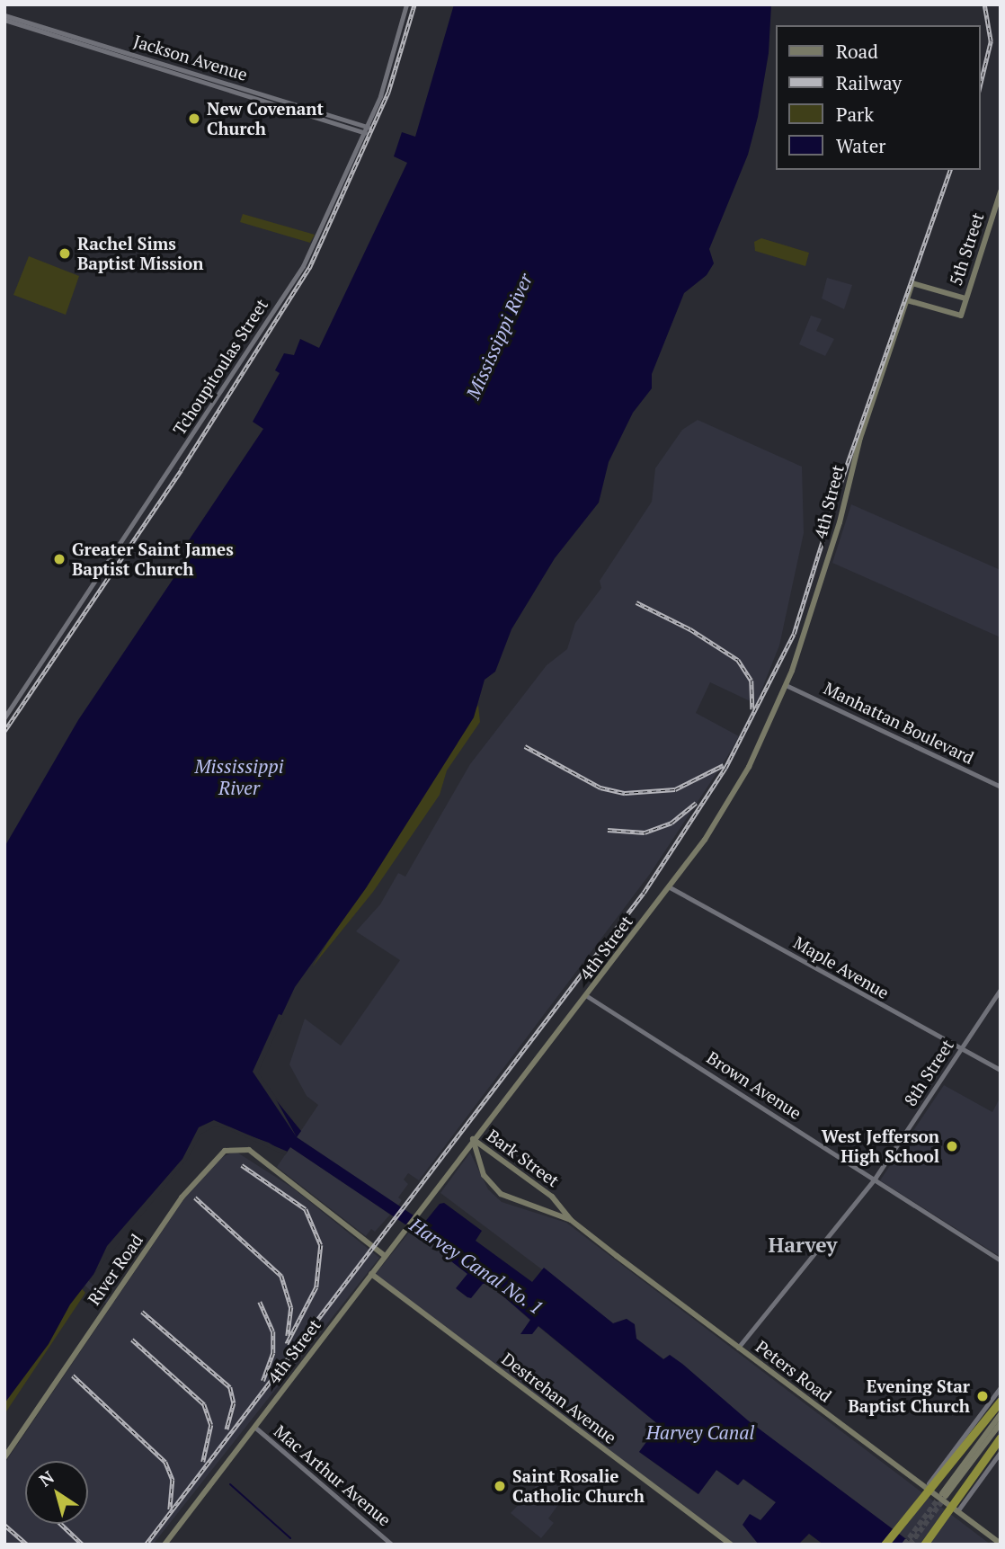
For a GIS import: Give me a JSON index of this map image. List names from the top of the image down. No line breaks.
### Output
{"streets":{"main road":["5th Street","4th Street","Bark Street","River Road","Peters Road","Destrehan Avenue"],"street":["Jackson Avenue","Tchoupitoulas Street","Manhattan Boulevard","Maple Avenue","8th Street","Brown Avenue","Mac Arthur Avenue"]},"crossings":[["Jackson Avenue","Tchoupitoulas Street"],["5th Street","4th Street"],["4th Street","Manhattan Boulevard"],["4th Street","Maple Avenue"],["4th Street","Brown Avenue"],["4th Street","Bark Street"],["4th Street","River Road"],["4th Street","Peters Road"],["4th Street","Destrehan Avenue"],["4th Street","Mac Arthur Avenue"],["Maple Avenue","8th Street"],["8th Street","Brown Avenue"],["8th Street","Peters Road"],["Bark Street","Peters Road"]],"districts":["Harvey"],"water":["Mississippi River","Harvey Canal No. 1","Harvey Canal"],"places":["New Covenant Church","Rachel Sims Baptist Mission","Greater Saint James Baptist Church","West Jefferson High School","Evening Star Baptist Church","Saint Rosalie Catholic Church"],"legend":["Road","Railway","Park","Water"],"north":"top left"}
